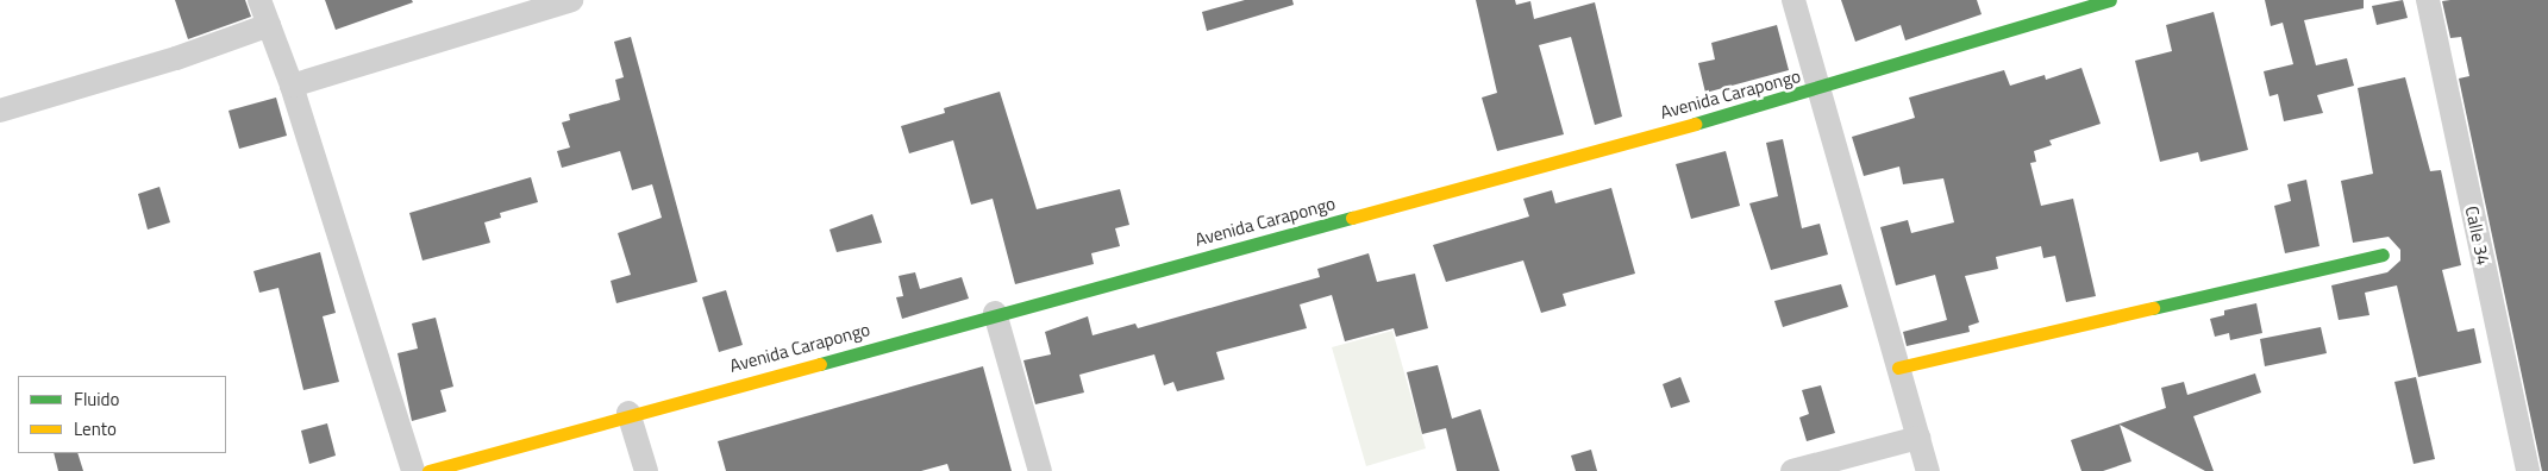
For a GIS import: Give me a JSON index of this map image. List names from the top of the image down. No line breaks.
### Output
{"streets":{"street":["Avenida Carapongo","Calle 34"]},"legend":["Fluido","Lento"]}
